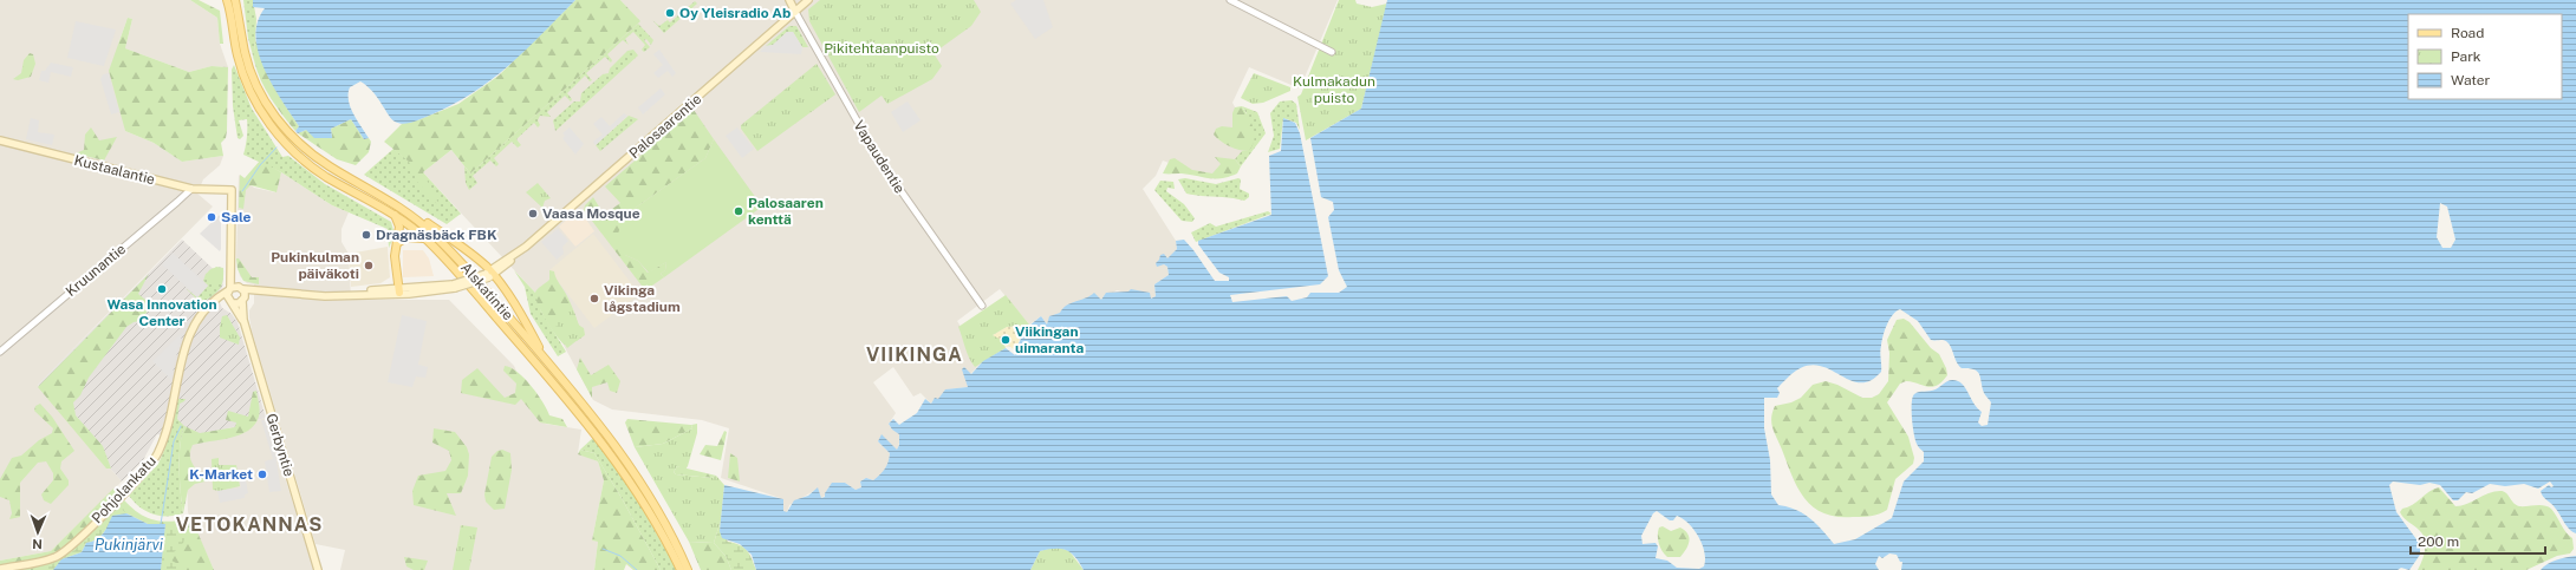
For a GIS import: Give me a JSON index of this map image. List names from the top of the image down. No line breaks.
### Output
{"streets":{"main road":["Palosaarentie","Vapaudentie","Kustaalantie","Alskatintie","Gerbyntie","Pohjolankatu"],"street":["Kruunantie"]},"crossings":[["Palosaarentie","Vapaudentie"],["Palosaarentie","Gerbyntie"],["Palosaarentie","Pohjolankatu"],["Kustaalantie","Kruunantie"],["Gerbyntie","Pohjolankatu"]],"districts":["VIIKINGA","VETOKANNAS"],"water":["Pukinjärvi"],"parks":["Pikitehtaanpuisto","Kulmakadun puisto"],"places":["Oy Yleisradio Ab","Palosaaren kenttä","Vaasa Mosque","Sale","Dragnäsbäck FBK","Pukinkulman päiväkoti","Wasa Innovation Center","Vikinga lågstadium","Viikingan uimaranta","K-Market"],"legend":["Road","Park","Water"],"scale_bar":"200 m","north":"bottom"}
